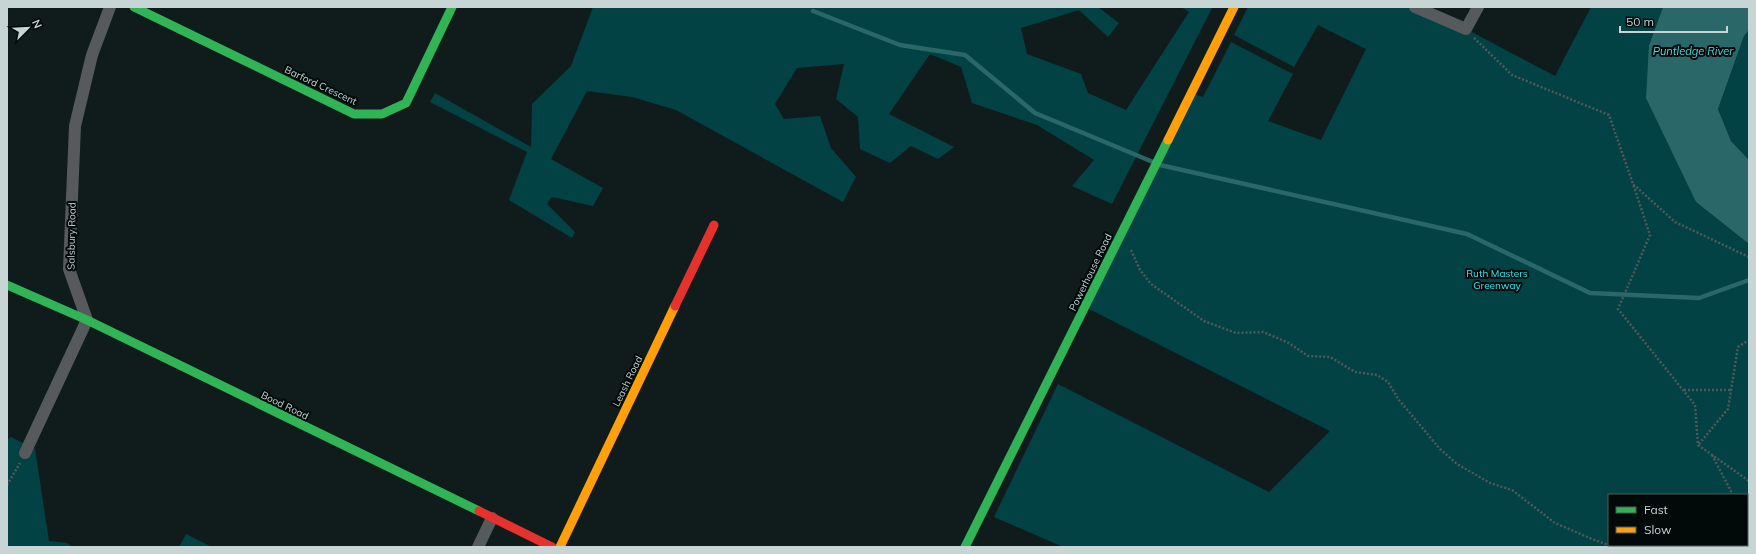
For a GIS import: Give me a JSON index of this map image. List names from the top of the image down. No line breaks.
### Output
{"streets":{"street":["Barford Crescent","Salsbury Road","Powerhouse Road","Leash Road","Bood Road"]},"crossings":[["Salsbury Road","Bood Road"]],"water":["Puntledge River"],"parks":["Ruth Masters Greenway"],"legend":["Fast","Slow"],"scale_bar":"50 m","north":"top right"}
